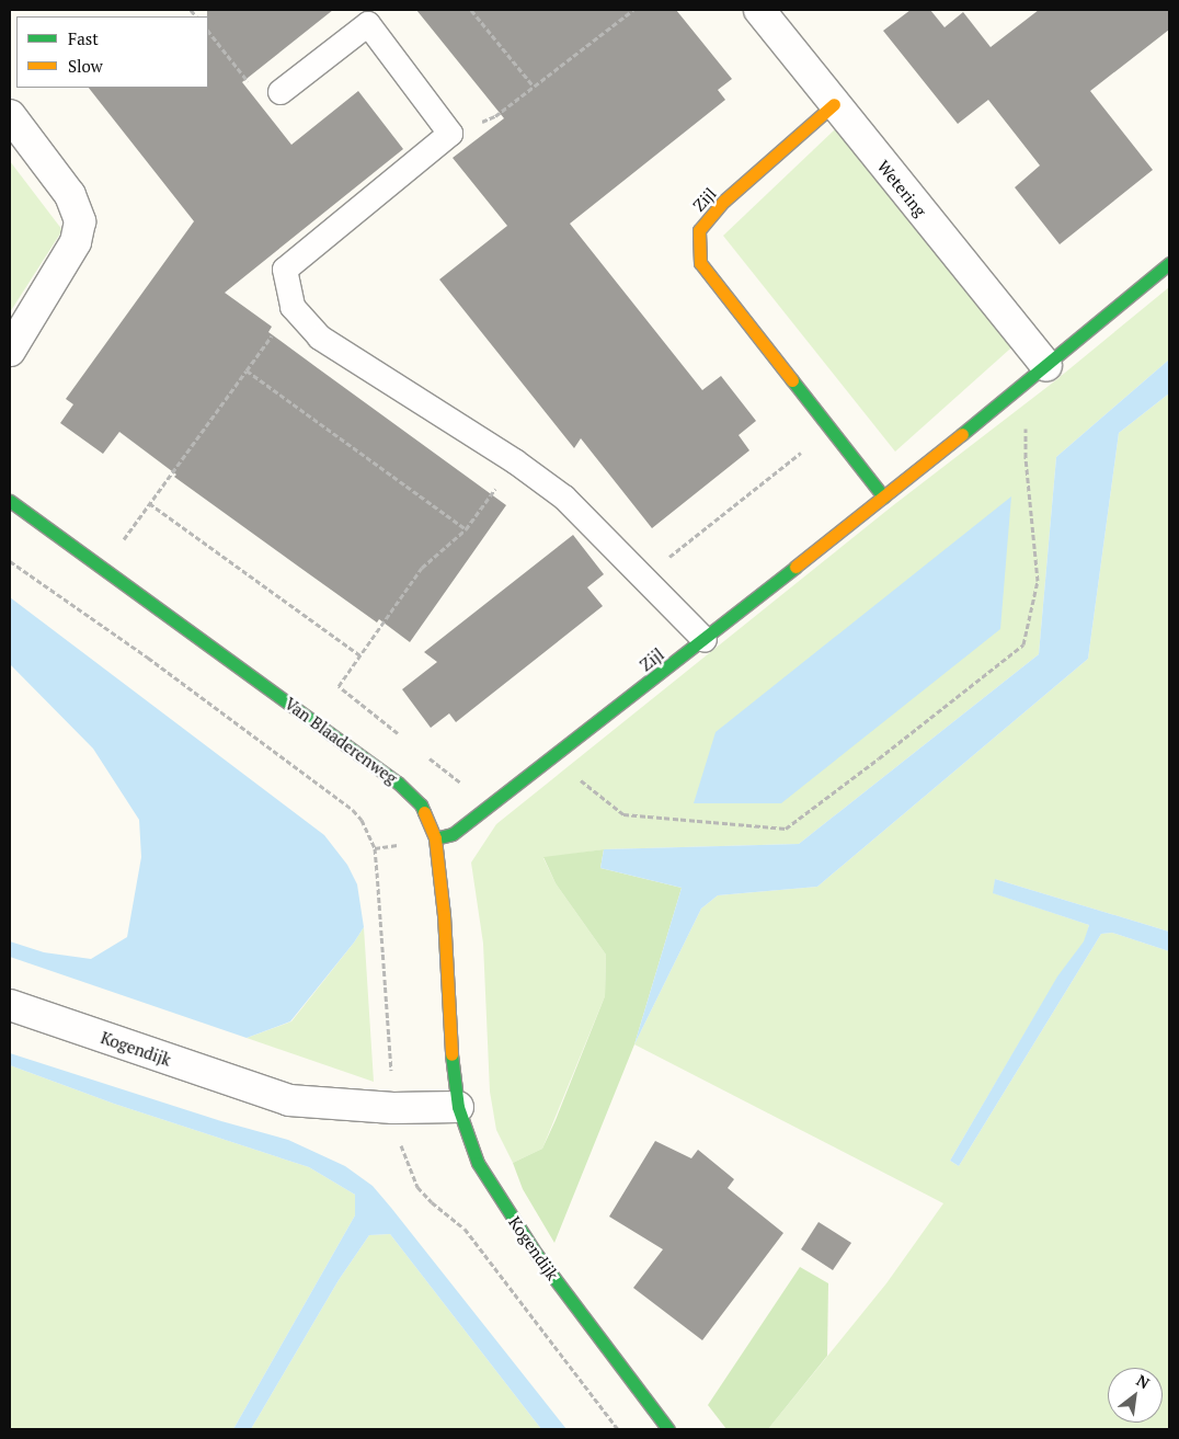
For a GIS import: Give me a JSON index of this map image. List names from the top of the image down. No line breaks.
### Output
{"streets":{"street":["Wetering","Zijl","Van Blaaderenweg","Kogendijk"]},"crossings":[["Wetering","Zijl"],["Zijl","Van Blaaderenweg"],["Van Blaaderenweg","Kogendijk"]],"legend":["Fast","Slow"],"north":"top right"}
